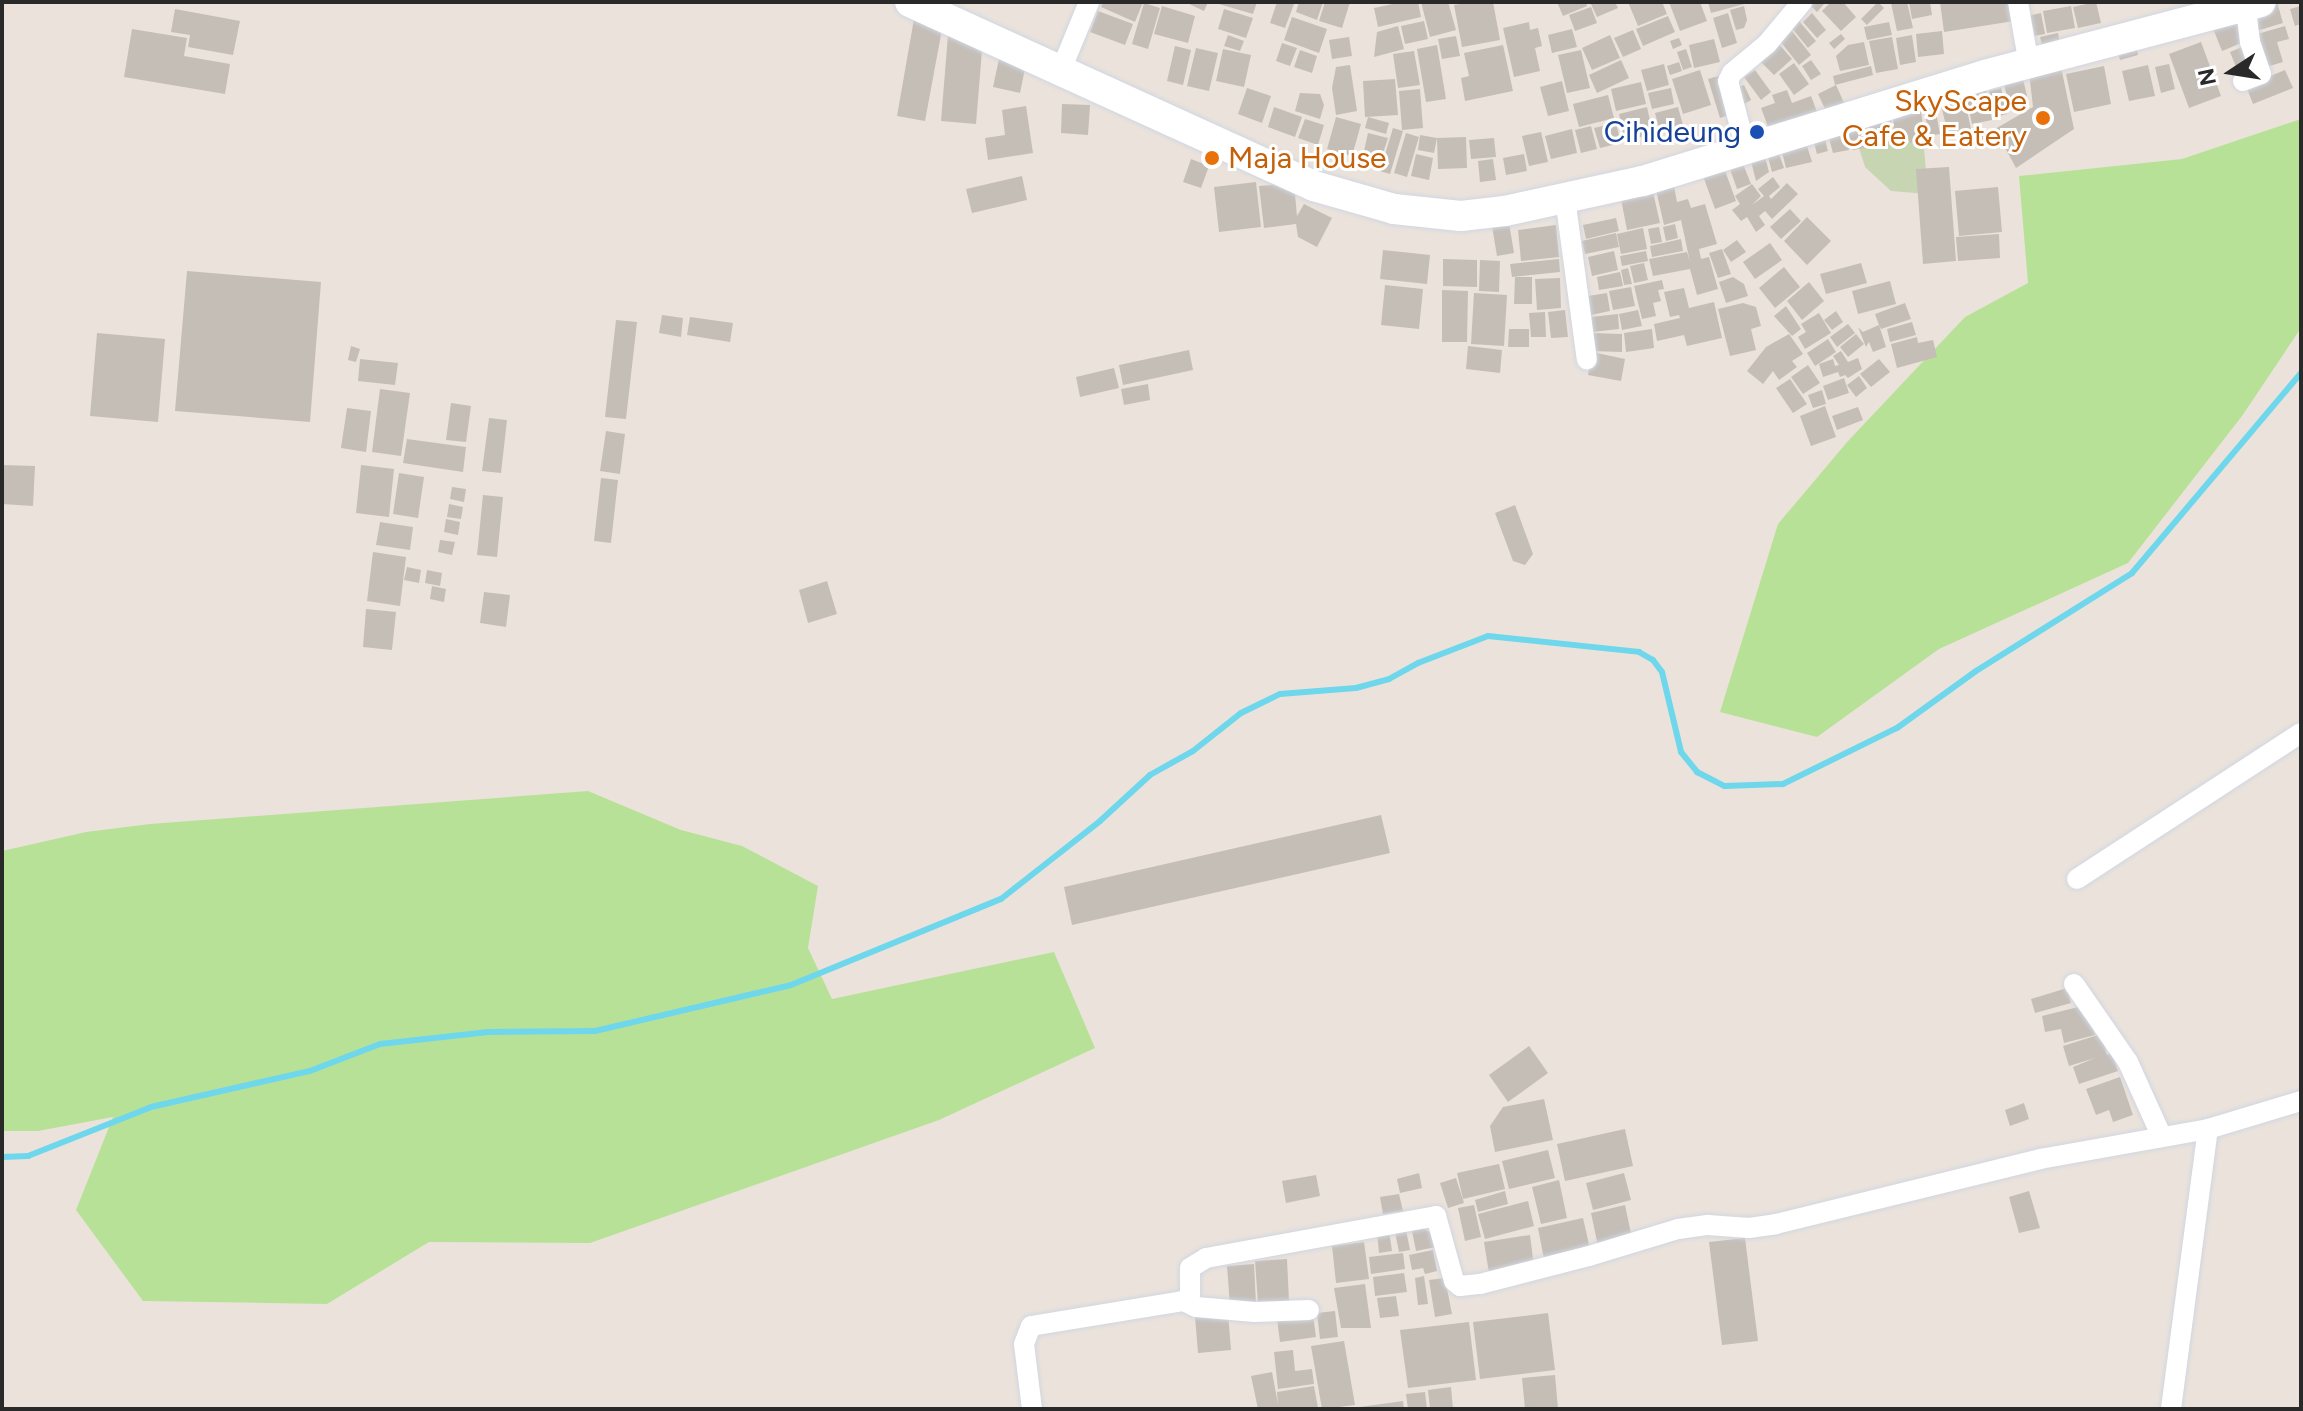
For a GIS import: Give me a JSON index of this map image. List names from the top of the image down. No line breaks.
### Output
{"places":["SkyScape Cafe & Eatery","Cihideung","Maja House"],"north":"left"}
